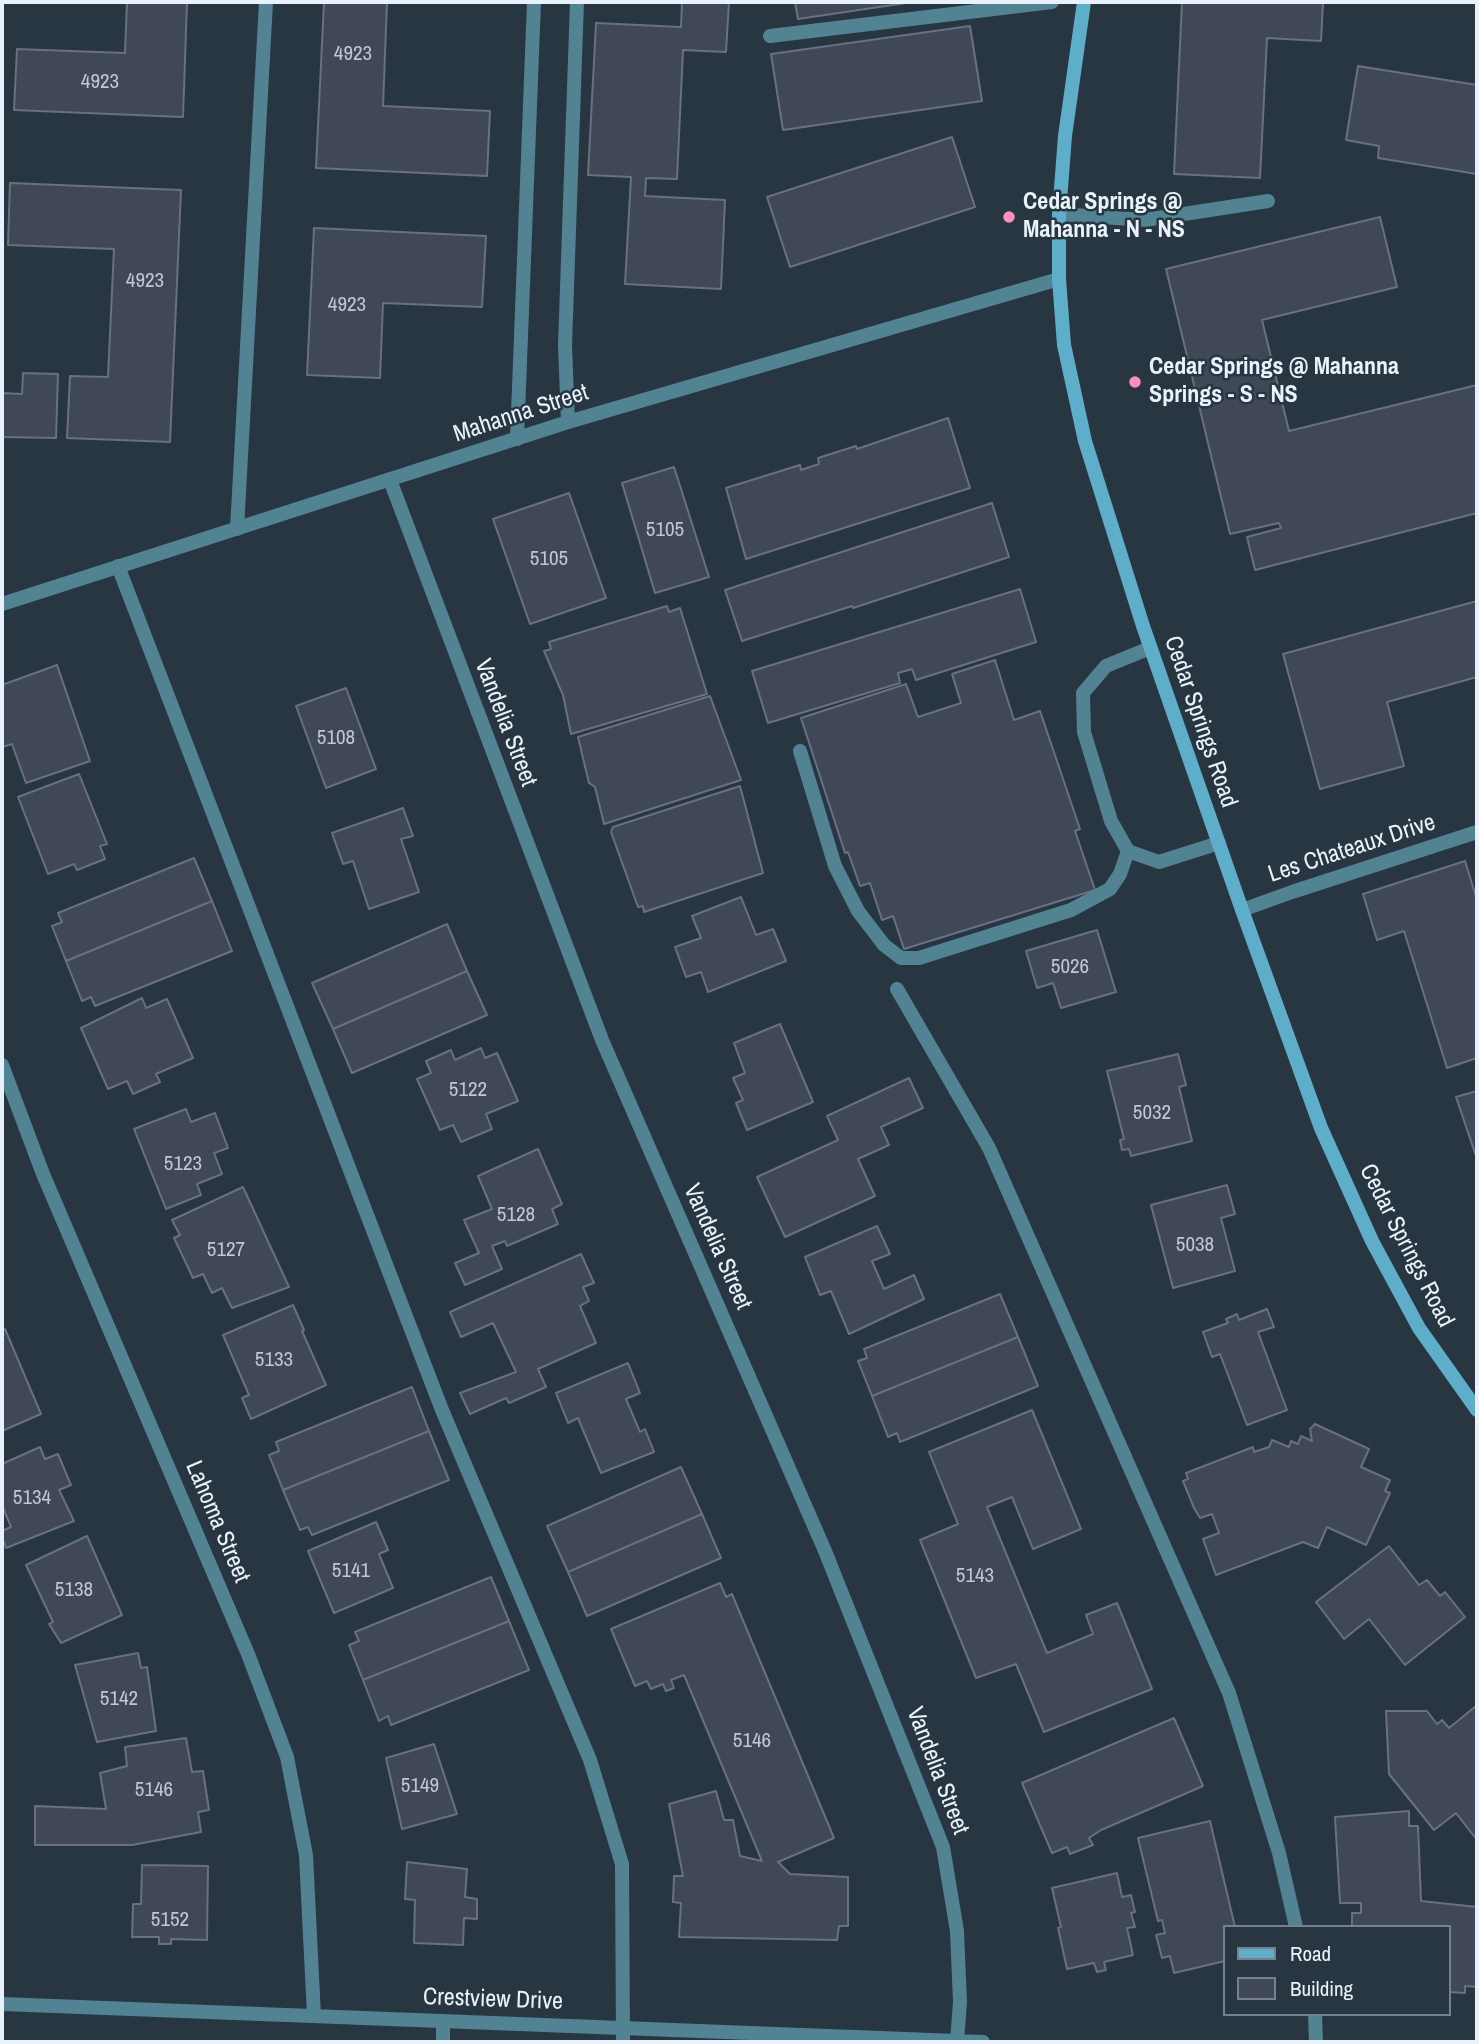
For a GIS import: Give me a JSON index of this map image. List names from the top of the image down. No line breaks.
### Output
{"streets":{"main road":["Cedar Springs Road"],"street":["Mahanna Street","Vandelia Street","Les Chateaux Drive","Lahoma Street","Crestview Drive"]},"crossings":[["Mahanna Street","Cedar Springs Road"],["Mahanna Street","Vandelia Street"],["Cedar Springs Road","Les Chateaux Drive"],["Vandelia Street","Crestview Drive"],["Lahoma Street","Crestview Drive"]],"places":["Cedar Springs @ Mahanna - N - NS","Cedar Springs @ Mahanna Springs - S - NS"],"house_numbers":["4923","4923","4923","4923","5105","5105","5108","5026","5122","5032","5123","5128","5038","5127","5133","5134","5141","5143","5138","5142","5146","5149","5146","5152"],"legend":["Road","Building"]}
